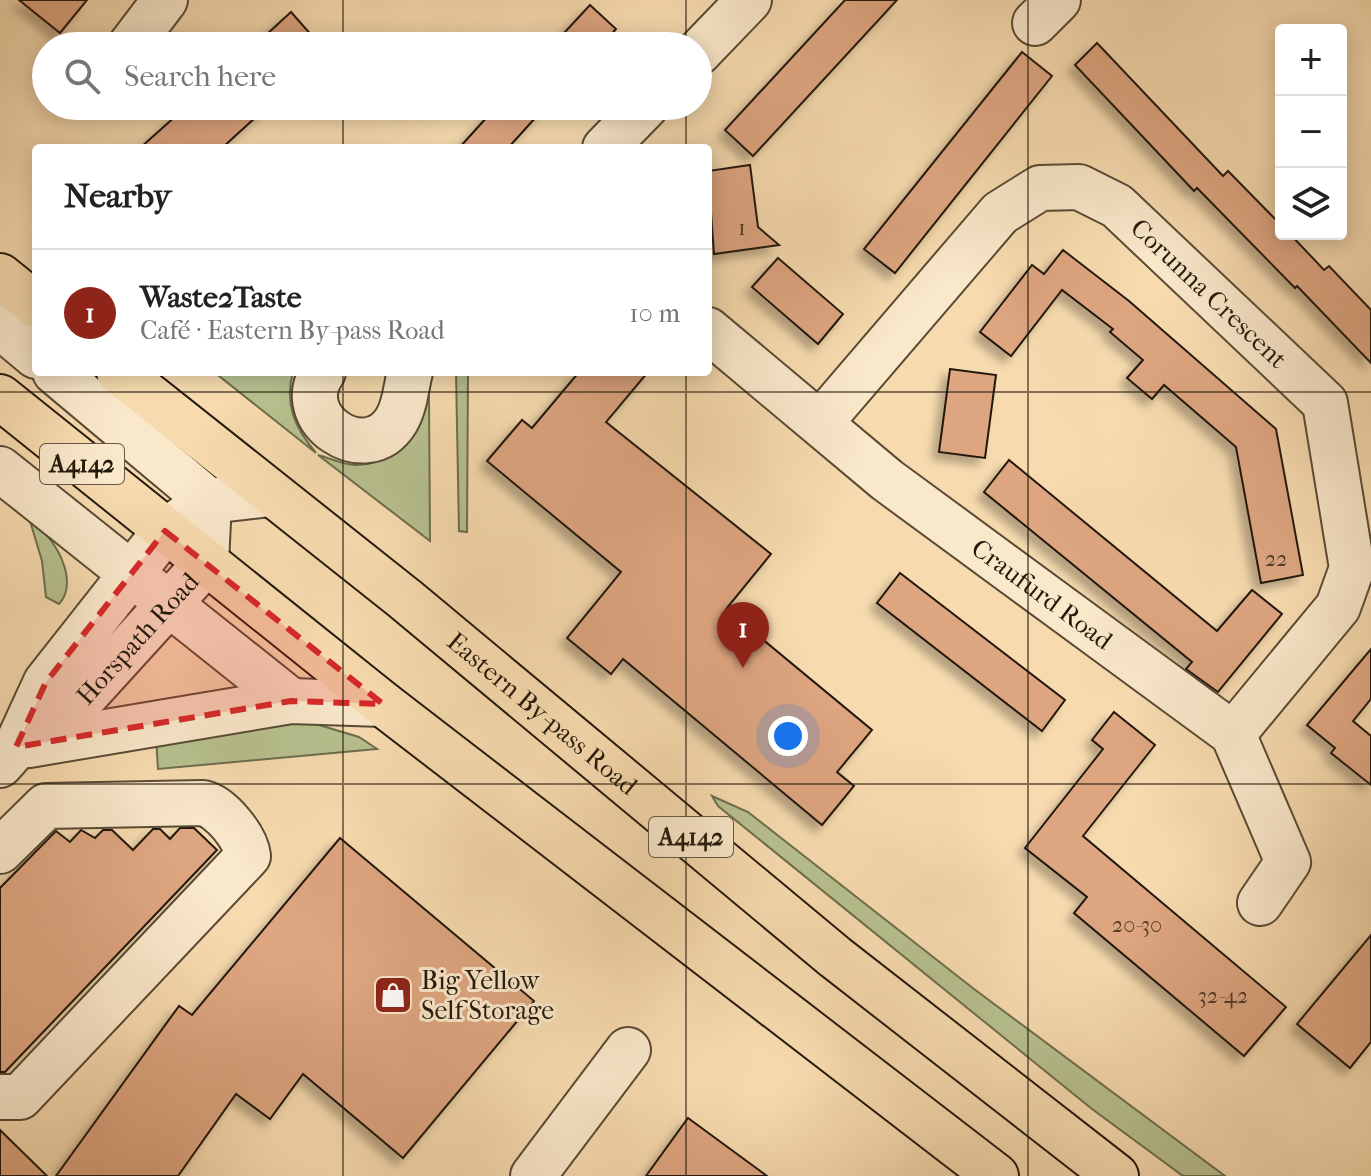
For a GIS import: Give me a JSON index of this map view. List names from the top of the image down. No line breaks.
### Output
{"streets":{"highway":["A4142","Eastern By-pass Road"],"street":["Corunna Crescent","Craufurd Road","Horspath Road"]},"crossings":[["Corunna Crescent","Craufurd Road"],["A4142","Horspath Road"],["Horspath Road","Eastern By-pass Road"]],"places":{"shop":["Big Yellow Self Storage"]},"house_numbers":["1","22","20-30","32-42"],"page":{"map_buttons":["+","−"],"search":"Search here","heading":"Nearby","list":[{"mark":"1","name":"Waste2Taste","note":"Café · Eastern By-pass Road","value":"10 m"}],"pins":"1"}}
